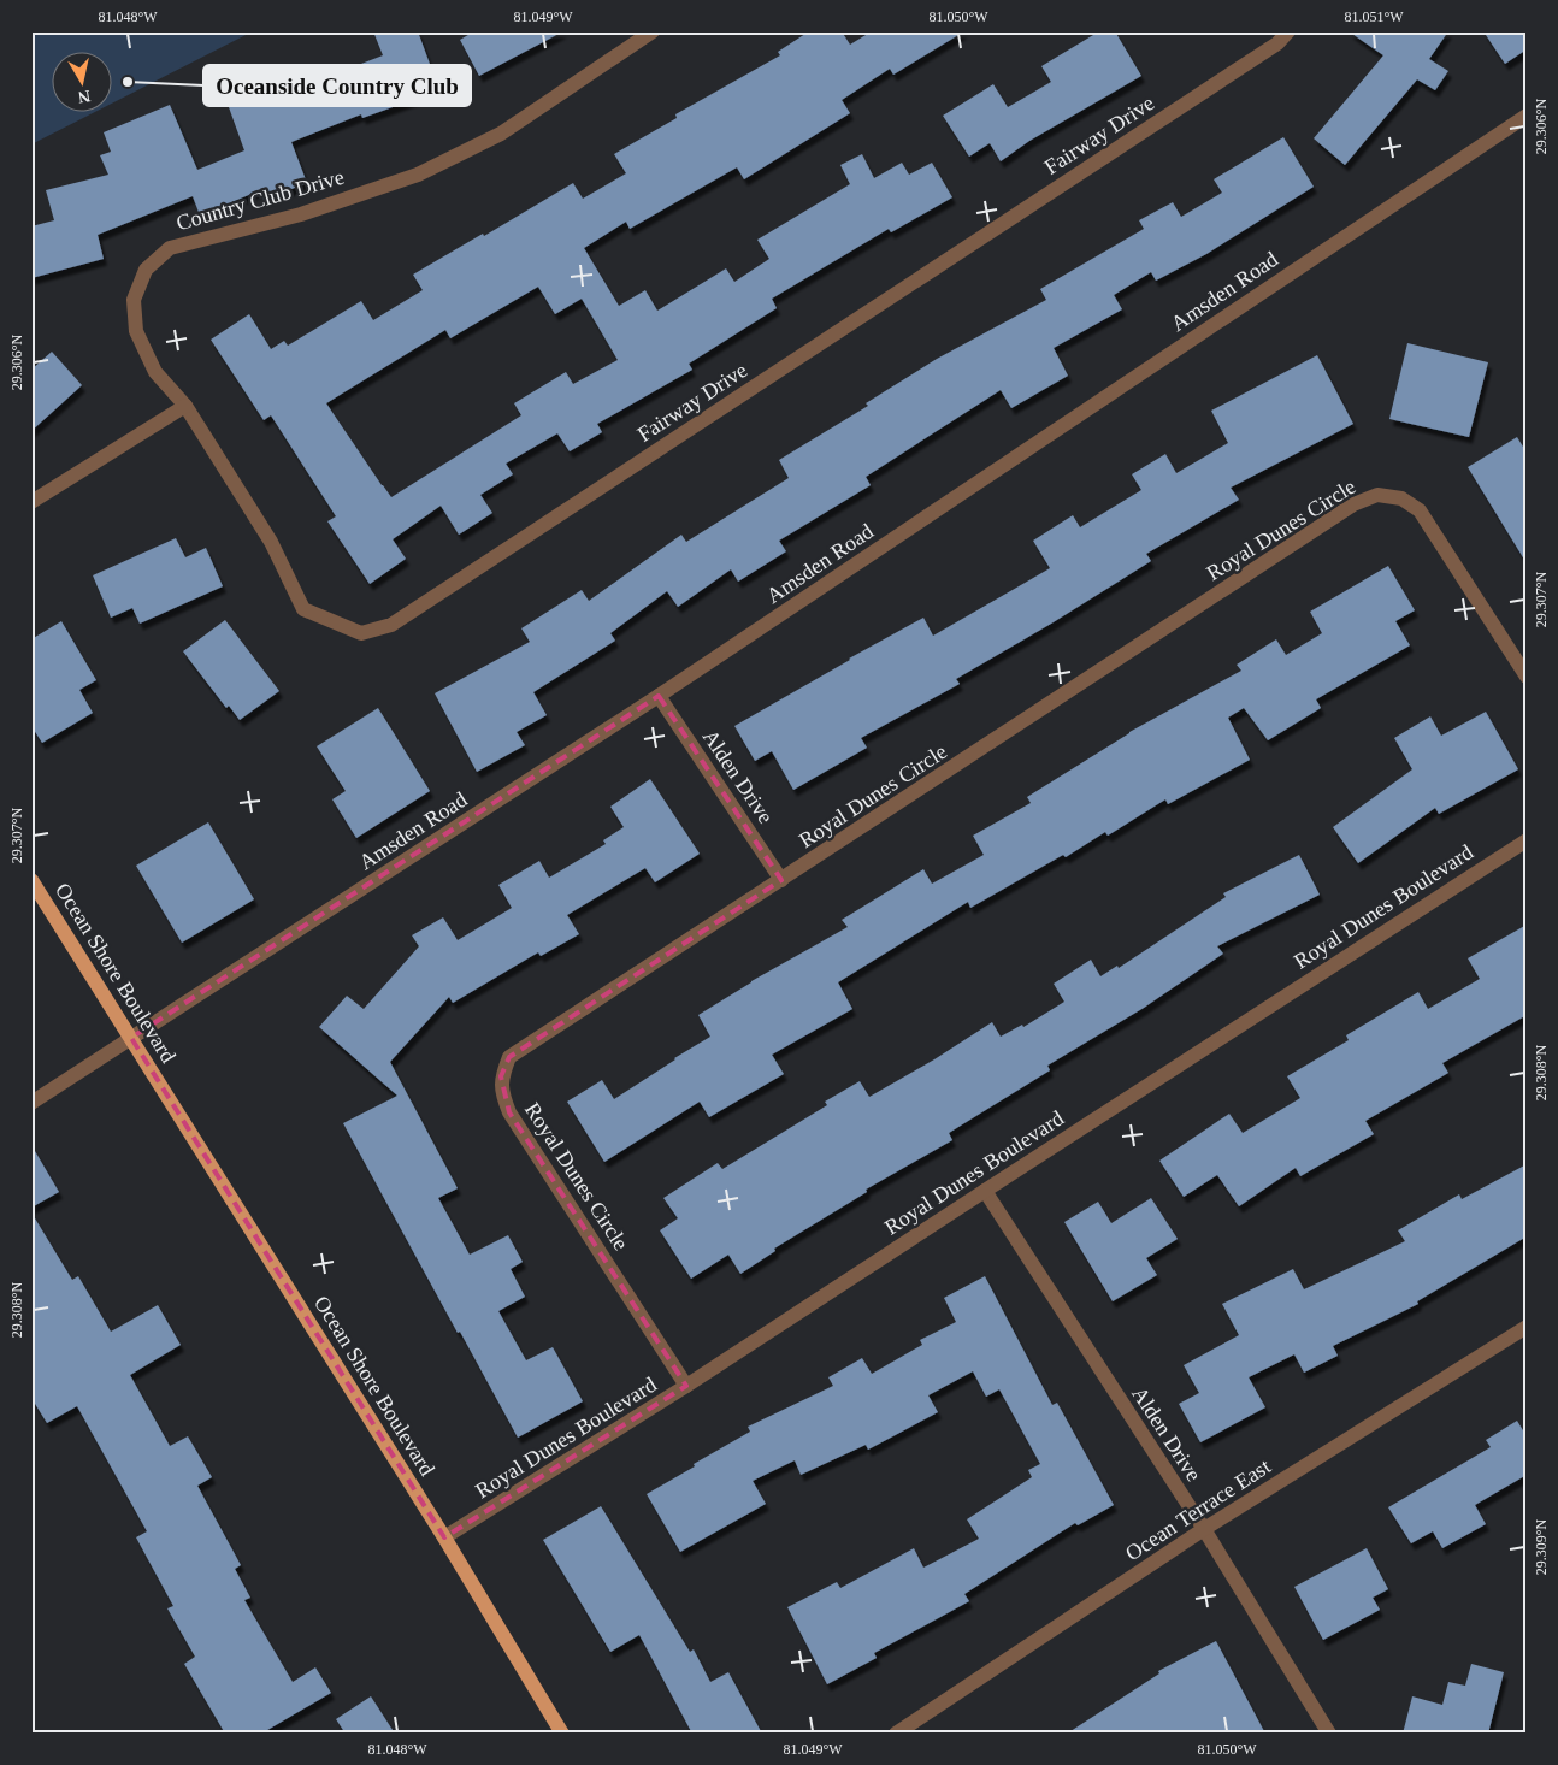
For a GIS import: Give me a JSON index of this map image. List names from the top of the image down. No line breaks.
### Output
{"streets":{"main road":["Ocean Shore Boulevard"],"street":["Fairway Drive","Country Club Drive","Amsden Road","Royal Dunes Circle","Alden Drive","Royal Dunes Boulevard","Ocean Terrace East"]},"crossings":[["Fairway Drive","Country Club Drive"],["Amsden Road","Alden Drive"],["Amsden Road","Ocean Shore Boulevard"],["Royal Dunes Circle","Alden Drive"],["Royal Dunes Circle","Royal Dunes Boulevard"],["Alden Drive","Royal Dunes Boulevard"],["Alden Drive","Ocean Terrace East"],["Royal Dunes Boulevard","Ocean Shore Boulevard"]],"places":["Oceanside Country Club"],"north":"bottom","coordinates":["81.048°W","81.049°W","81.050°W","81.051°W","29.306°N","29.307°N","29.308°N","29.309°N"]}
